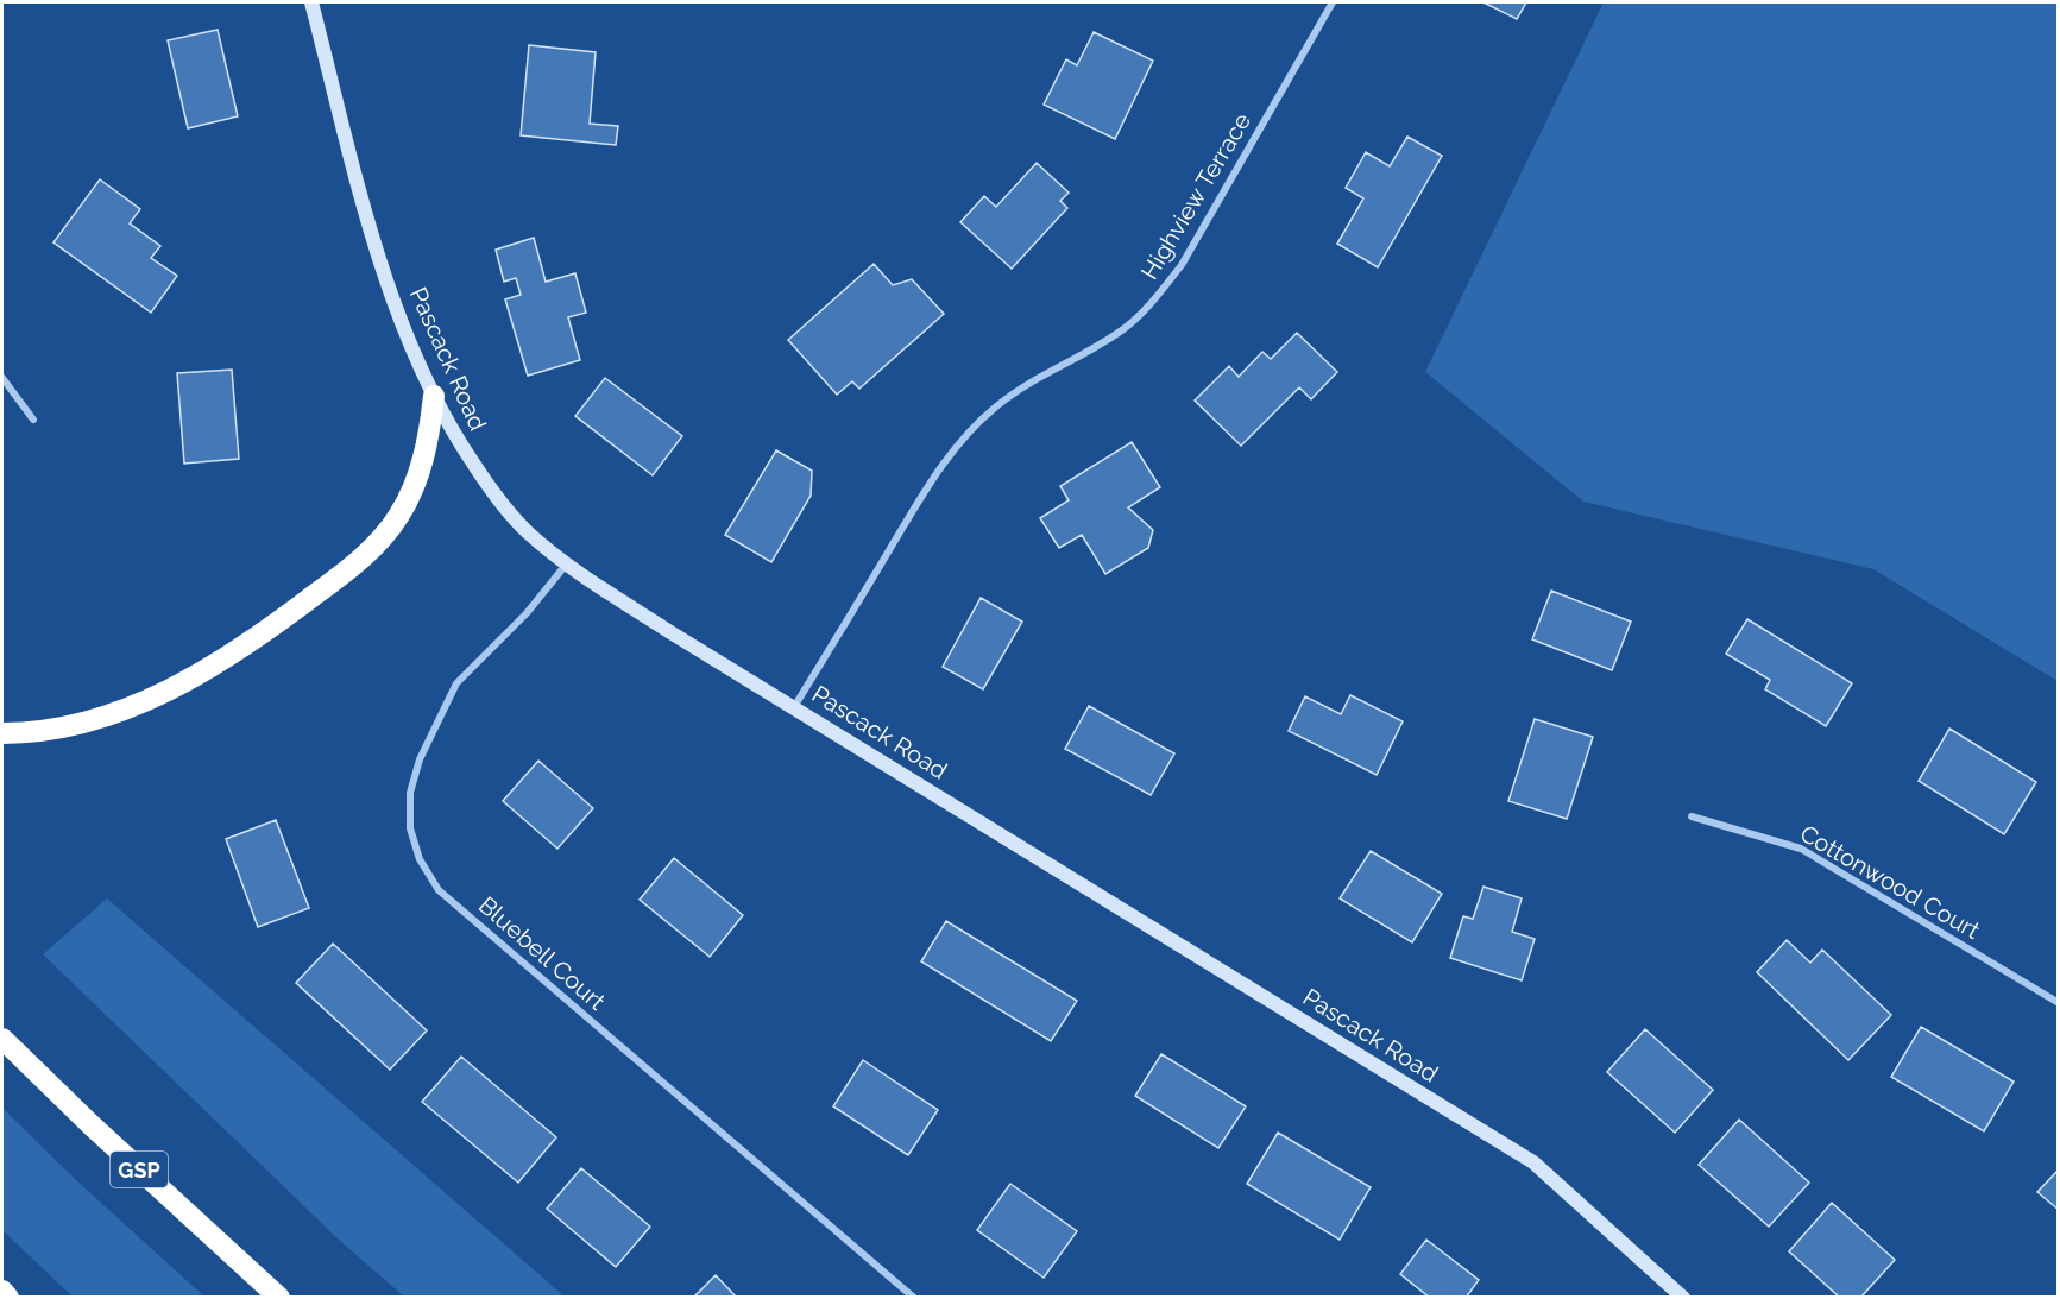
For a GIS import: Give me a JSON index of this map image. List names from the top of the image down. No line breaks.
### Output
{"streets":{"highway":["GSP"],"street":["Highview Terrace","Pascack Road","Cottonwood Court","Bluebell Court"]},"crossings":[["Highview Terrace","Pascack Road"],["Pascack Road","Bluebell Court"]]}
